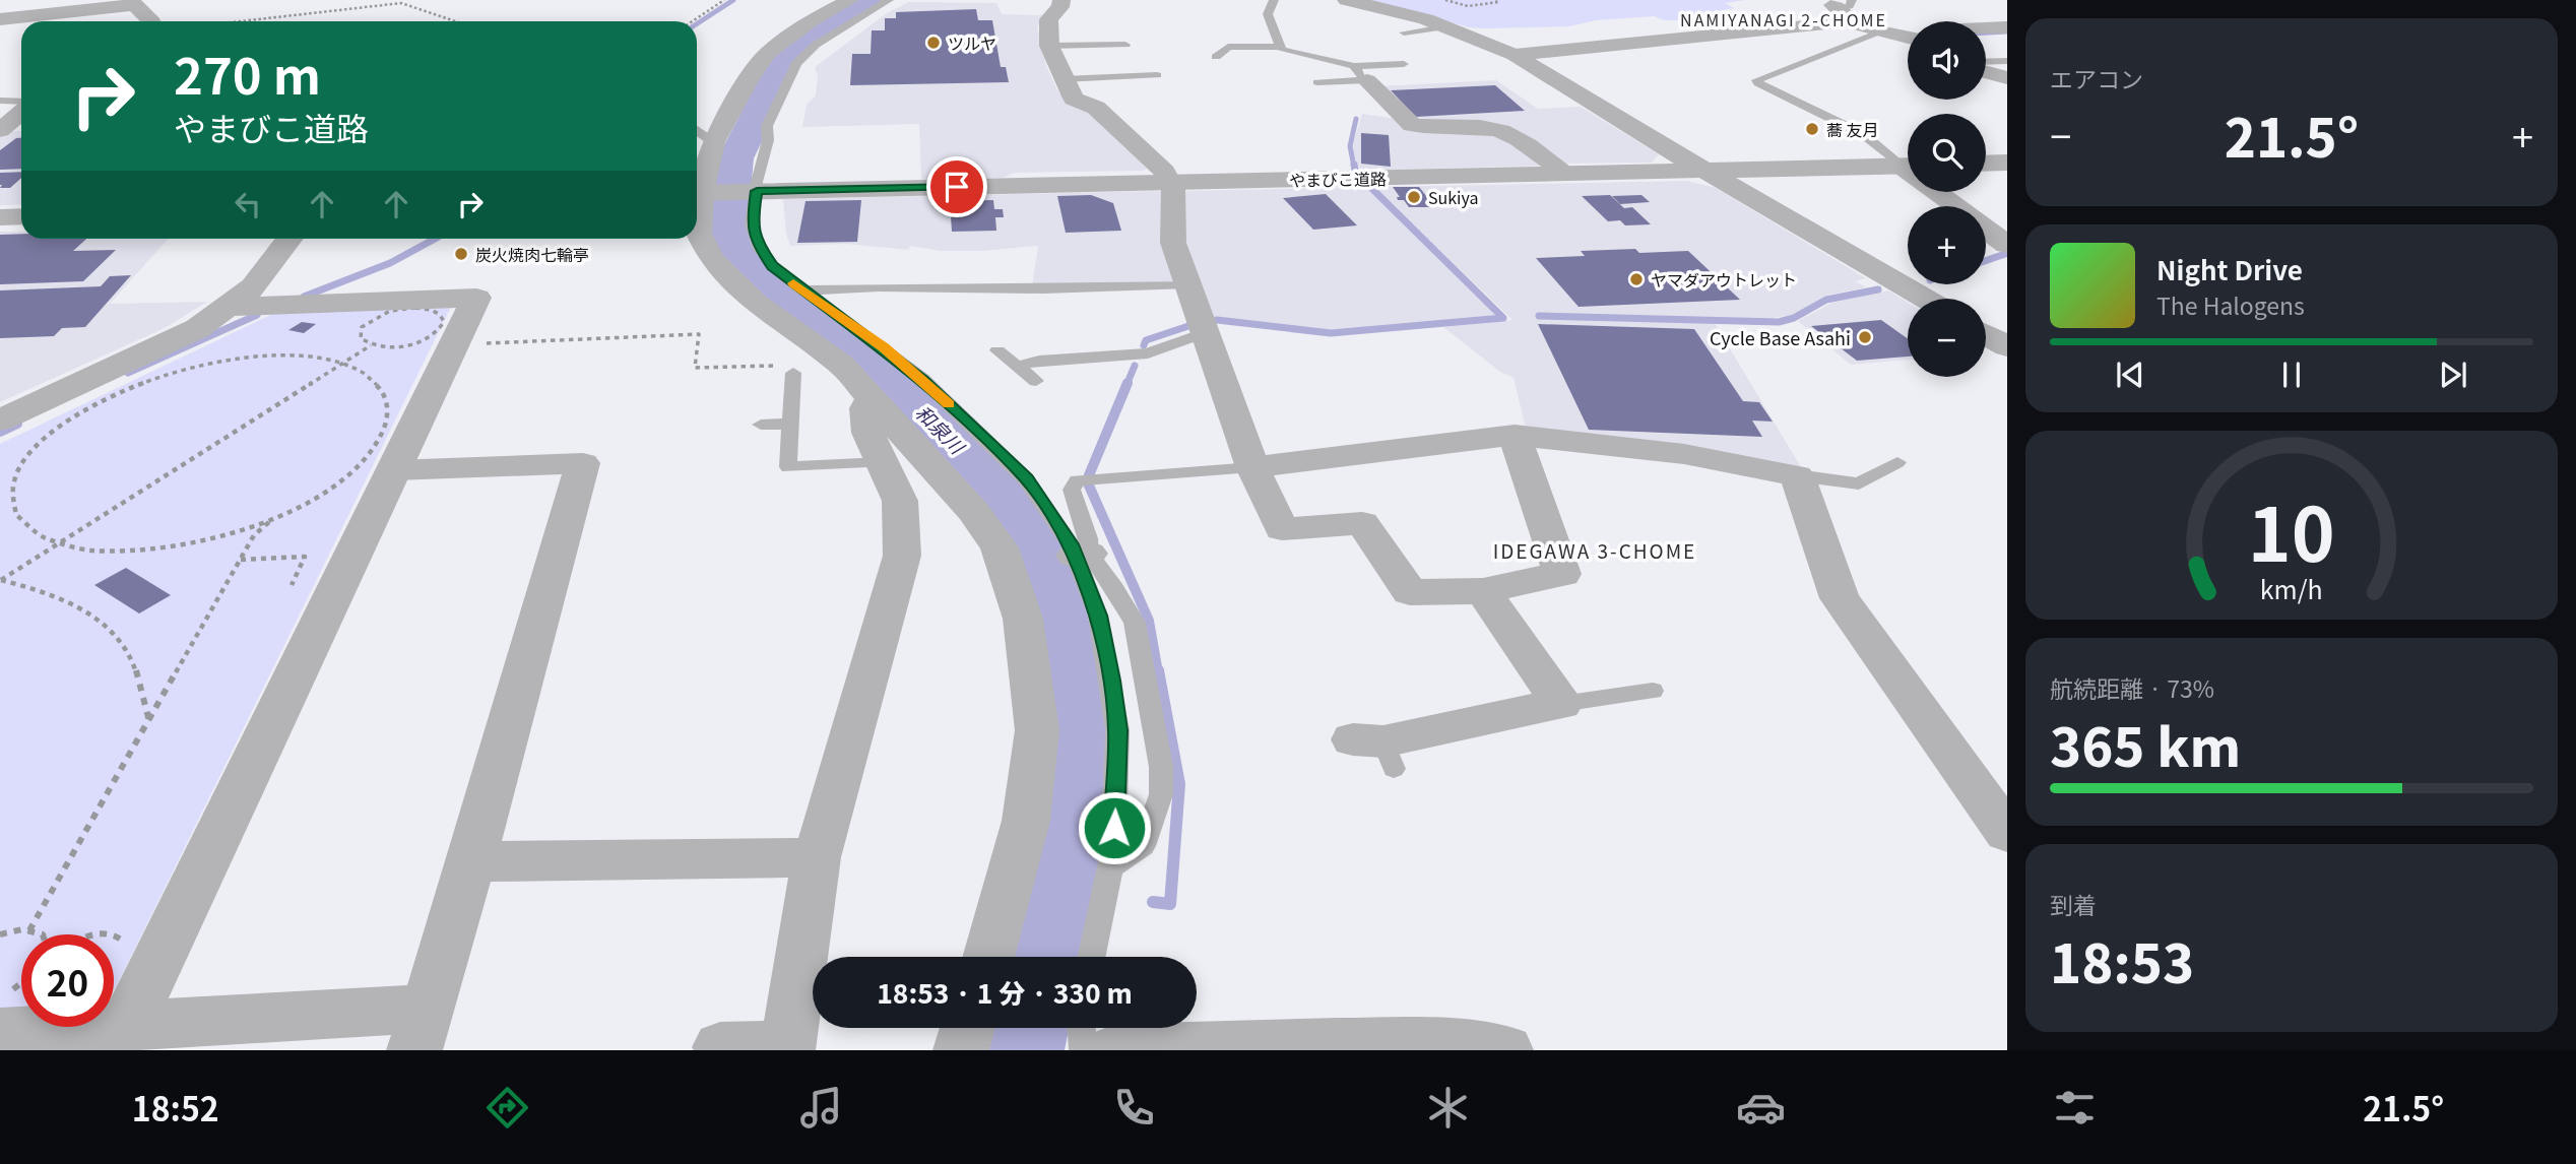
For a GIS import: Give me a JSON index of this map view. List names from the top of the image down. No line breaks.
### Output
{"streets":{"street":["やまびこ道路"]},"districts":["NAMIYANAGI 2-CHOME","IDEGAWA 3-CHOME"],"water":["和泉川"],"places":["ツルヤ","蕎 友月","Sukiya","炭火焼肉七輪亭","ヤマダアウトレット","Cycle Base Asahi"],"page":{"tile":["エアコン",["航続距離 · 73%","365 km"],["到着","18:53"]],"map_buttons":["+","−"],"turn":["270 m","やまびこ道路"],"heat":["−","21.5°","+"],"song":["Night Drive","The Halogens"],"limit":"20","trip":"18:53 · 1 分 · 330 m","tabs":["18:52","21.5°"],"gauge":["10","km/h"]}}
